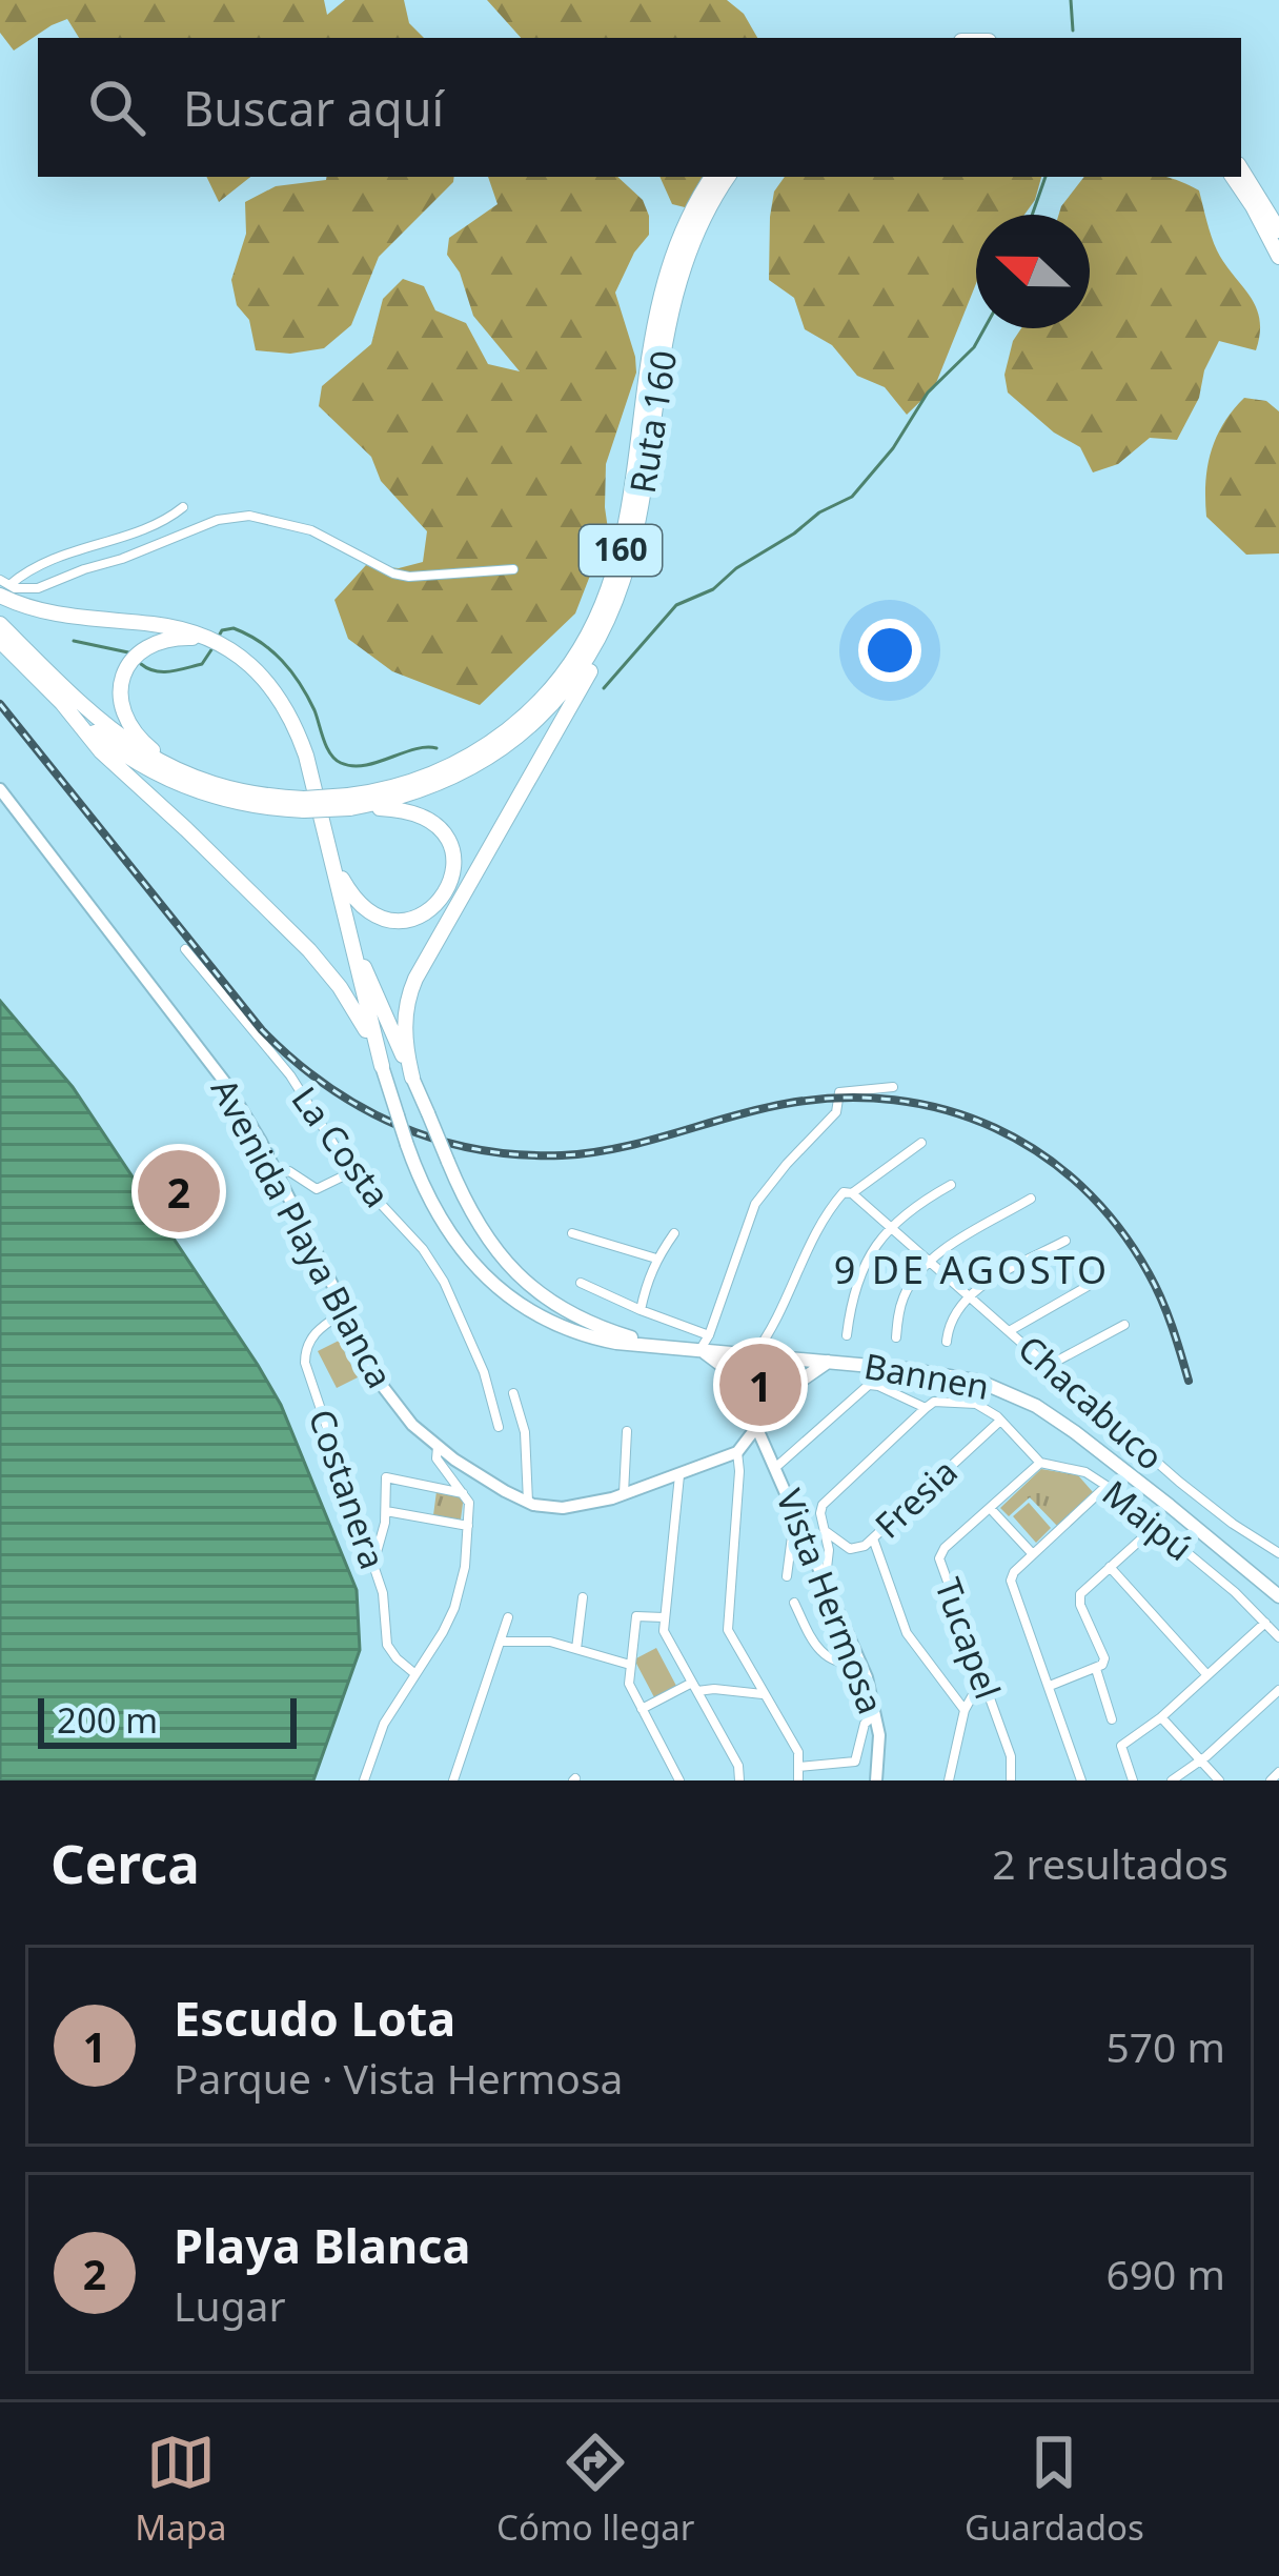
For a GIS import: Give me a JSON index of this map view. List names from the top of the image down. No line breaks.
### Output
{"streets":{"highway":["Ruta 160","160"],"main road":["Bannen"],"street":["La Costa","Avenida Playa Blanca","Chacabuco","Costanera","Fresia","Maipú","Vista Hermosa","Tucapel"]},"crossings":[["Avenida Playa Blanca","Costanera"],["Maipú","Tucapel"]],"districts":["9 DE AGOSTO"],"scale_bar":"200 m","north":"left","page":{"search":"Buscar aquí","pins":["2","1"],"scale":"200 m","heading":["Cerca","2 resultados"],"list":[{"mark":"1","name":"Escudo Lota","note":"Parque · Vista Hermosa","value":"570 m"},{"mark":"2","name":"Playa Blanca","note":"Lugar","value":"690 m"}],"nav":["Mapa","Cómo llegar","Guardados"]}}
